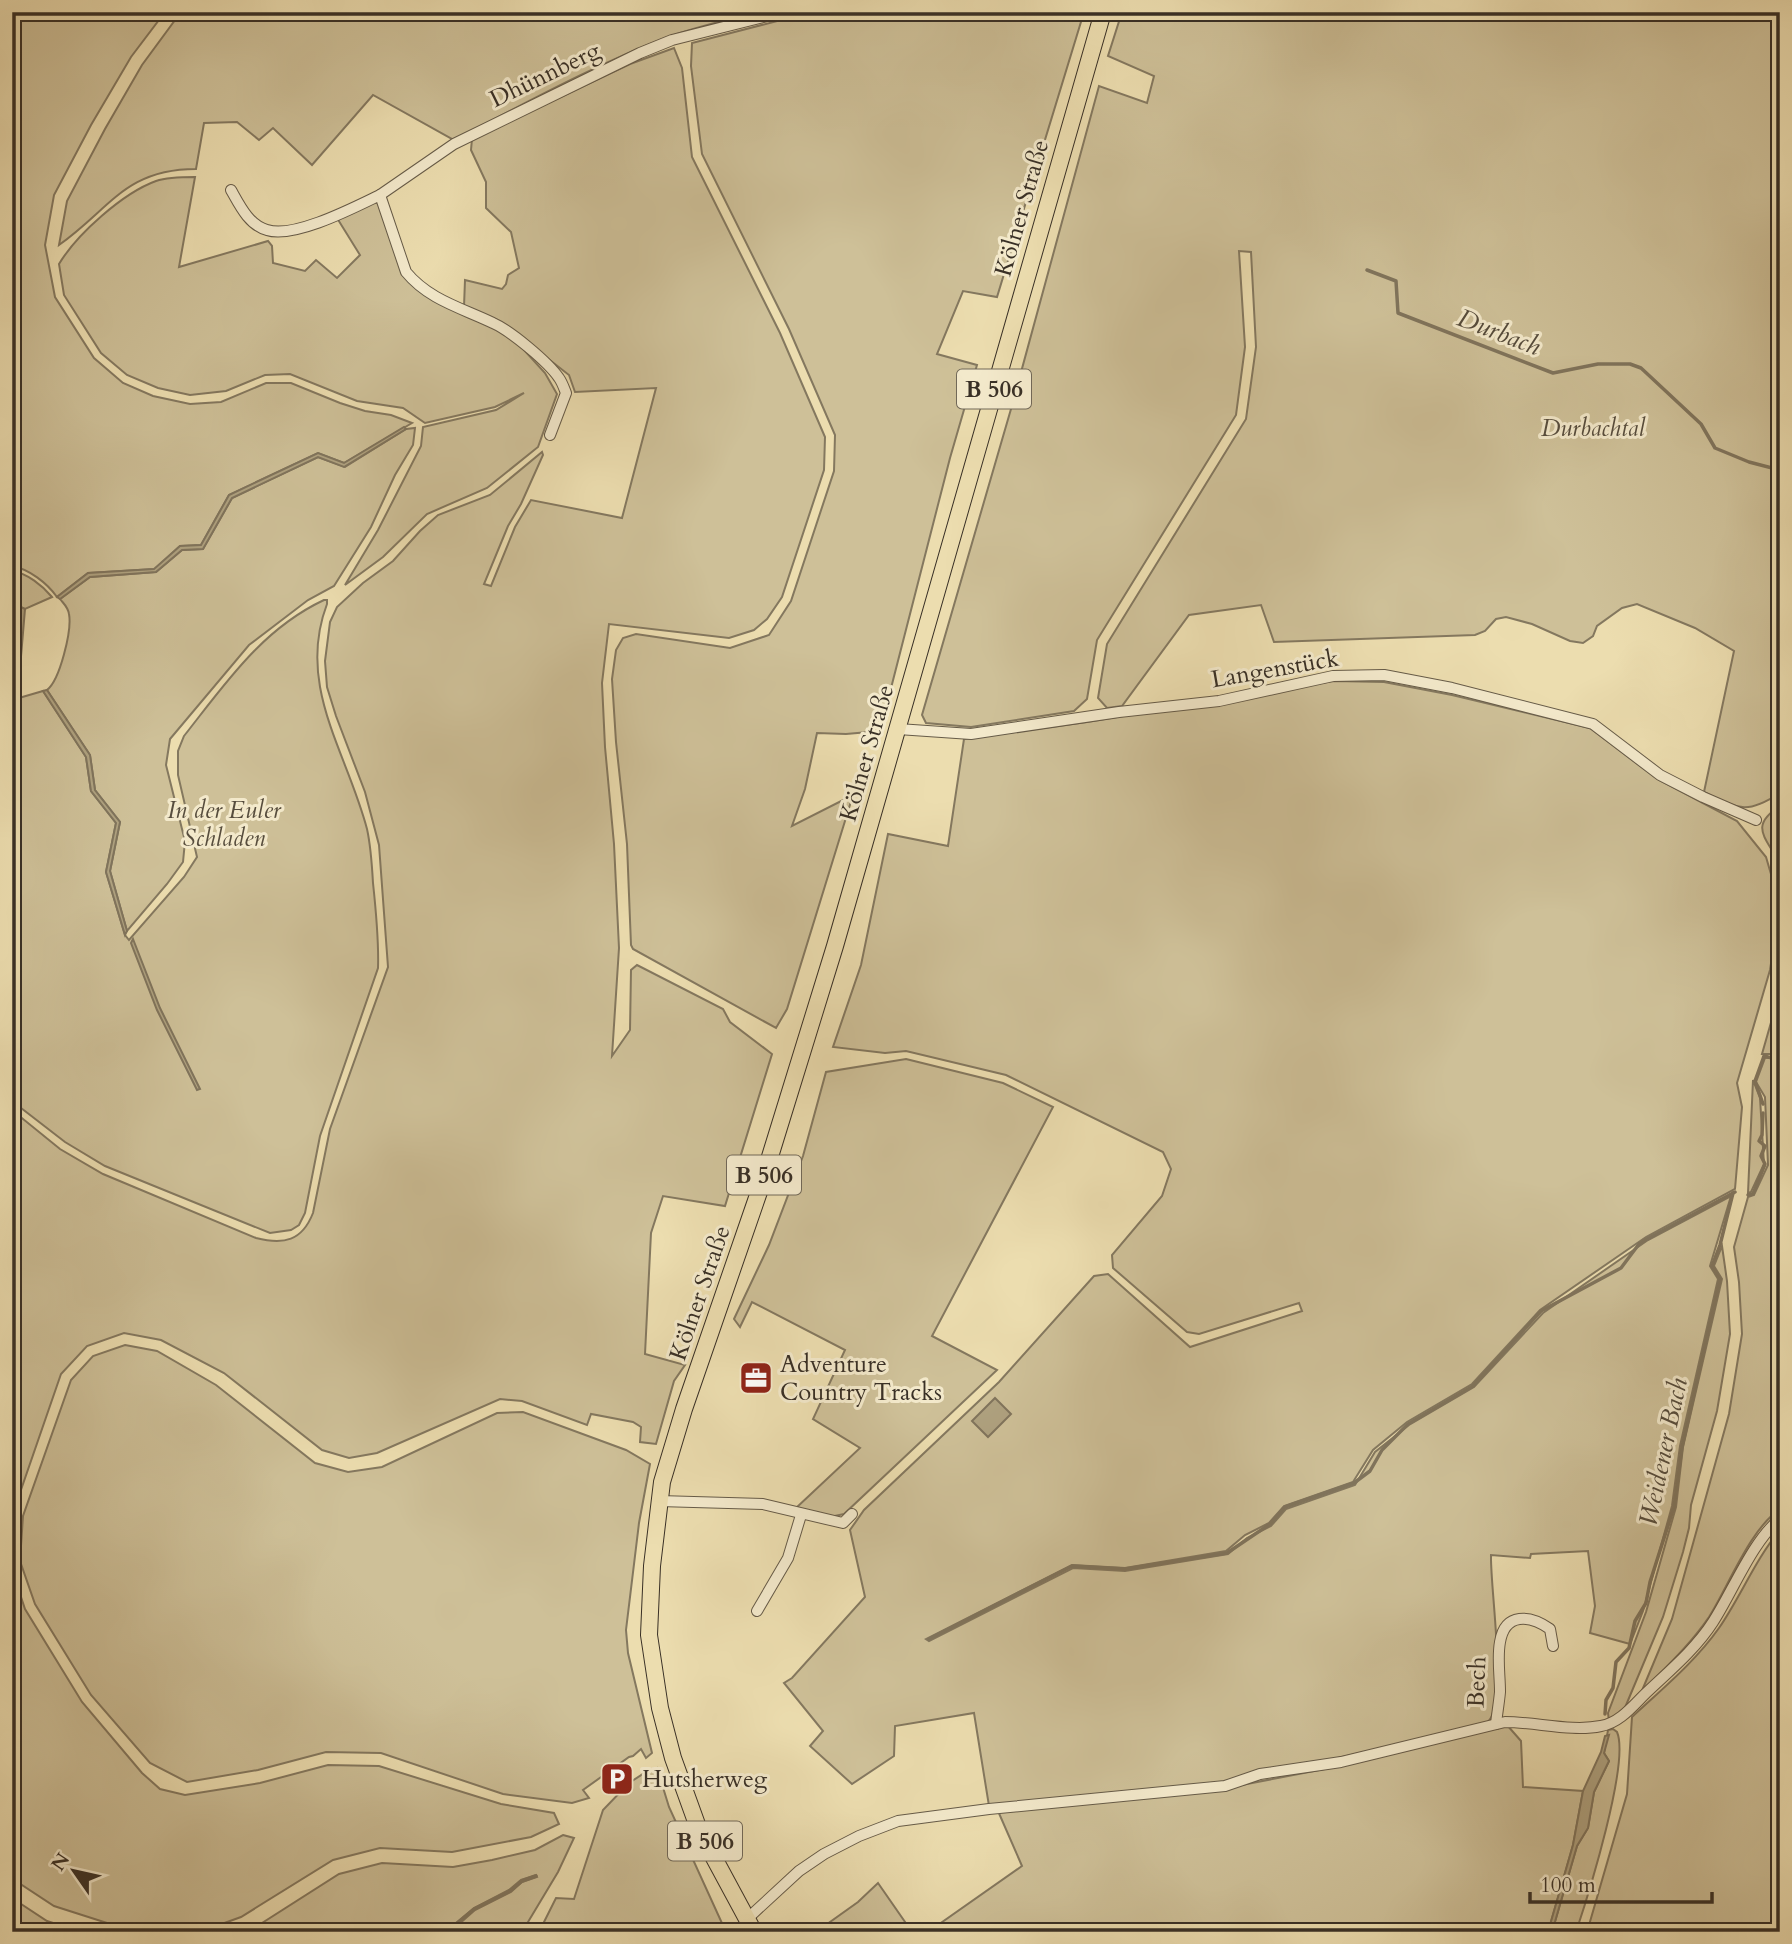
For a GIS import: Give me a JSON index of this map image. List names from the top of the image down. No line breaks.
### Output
{"streets":{"main road":["Kölner Straße","B 506"],"street":["Dhünnberg","Langenstück","Bech"]},"crossings":[["Kölner Straße","Langenstück"],["Kölner Straße","Bech"]],"water":["Durbach","Weidener Bach"],"parks":["Durbachtal","In der Euler Schladen"],"places":{"office":["Adventure Country Tracks"],"parking":["Hutsherweg"]},"scale_bar":"100 m","north":"top left"}
